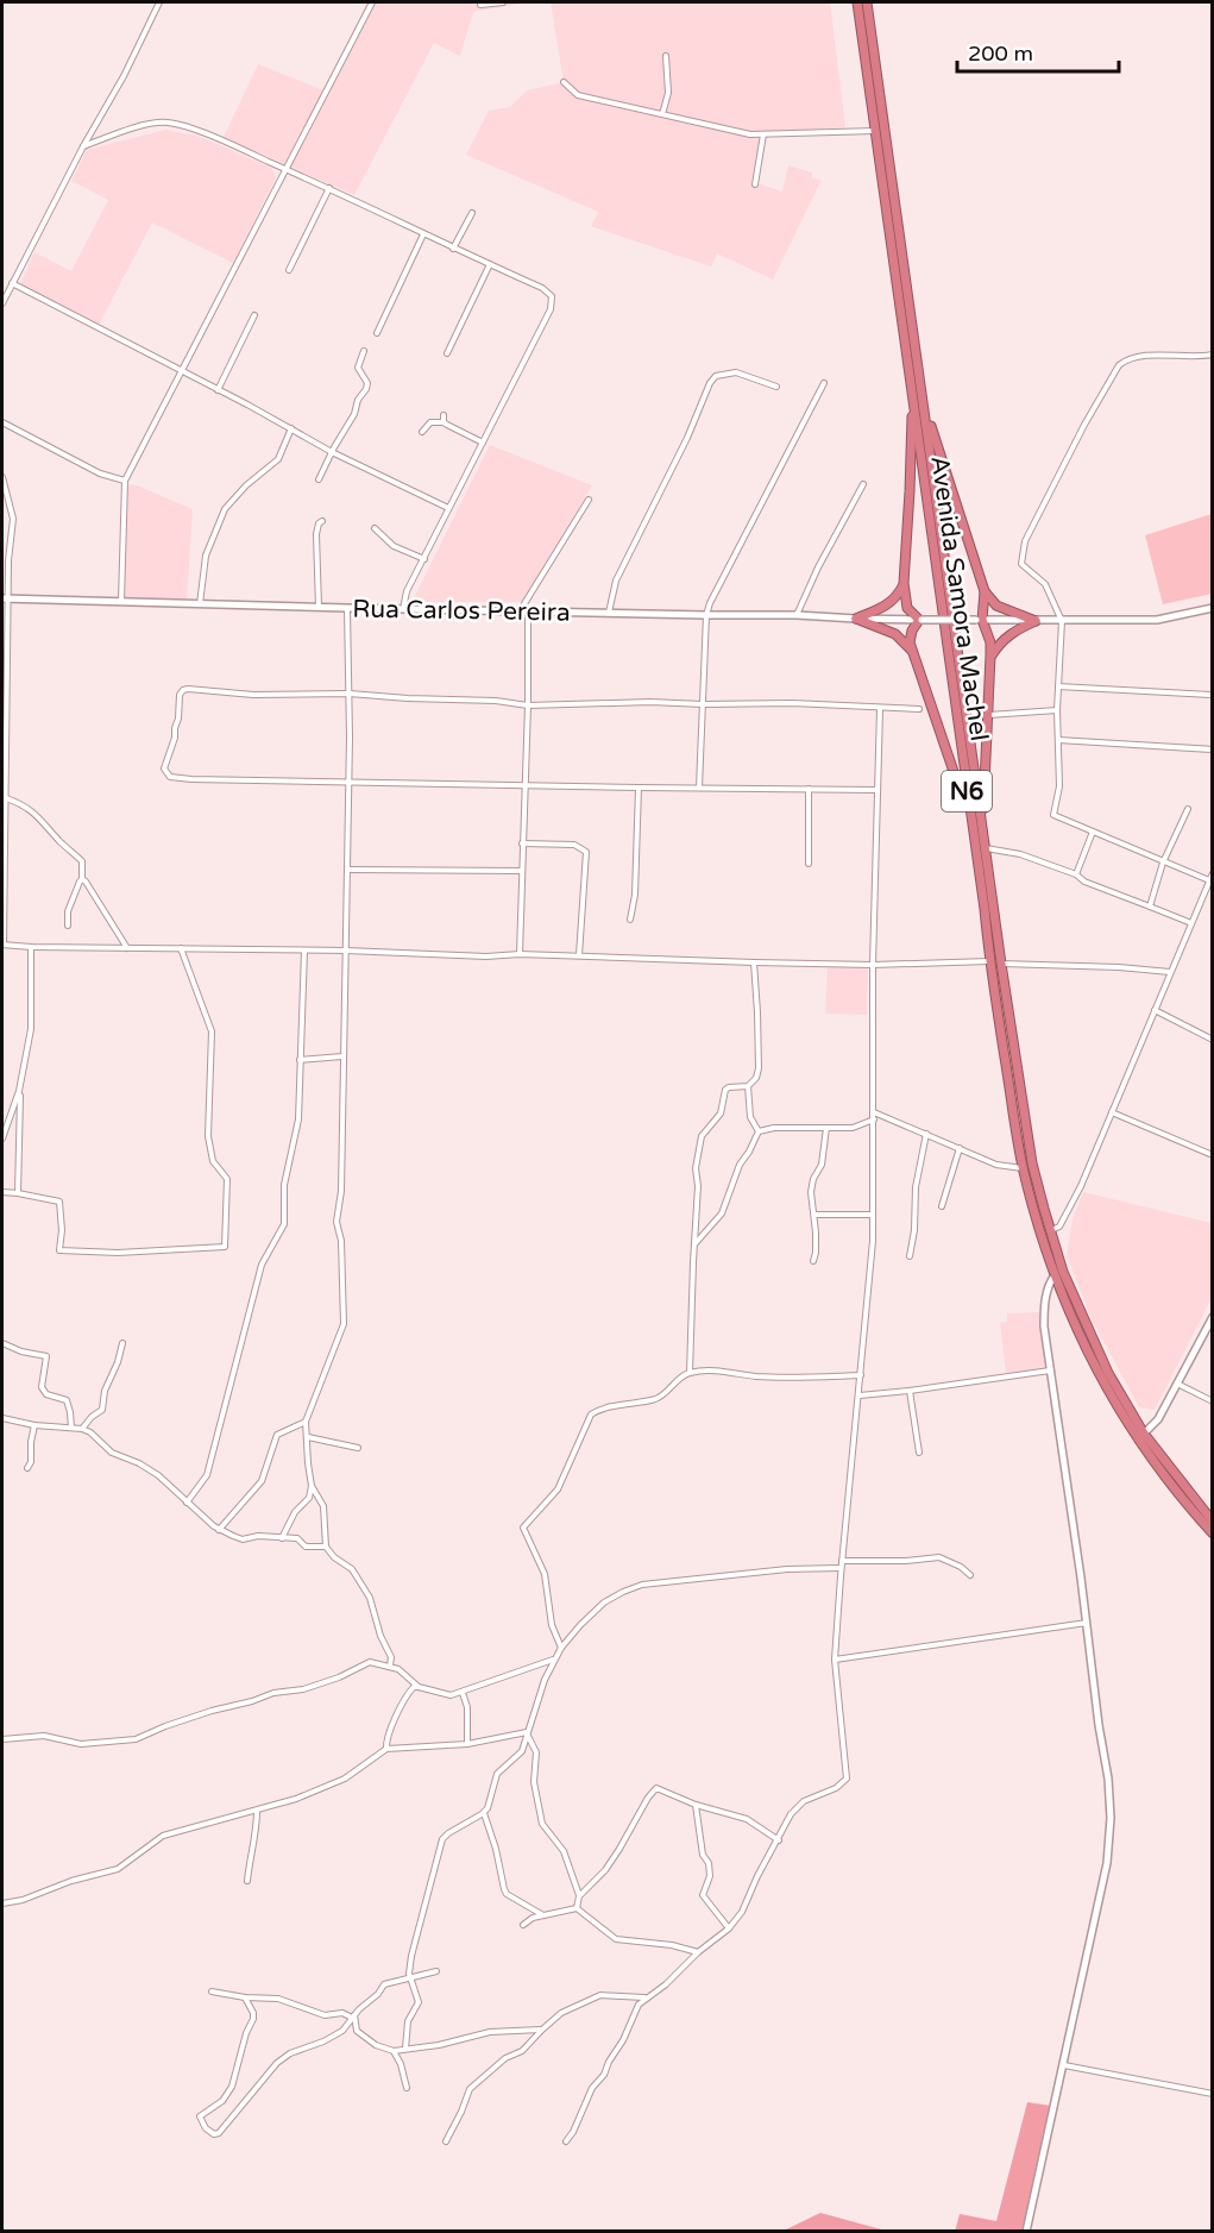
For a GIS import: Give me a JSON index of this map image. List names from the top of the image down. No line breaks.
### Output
{"streets":{"highway":["Avenida Samora Machel","N6"],"main road":["Rua Carlos Pereira"]},"scale_bar":"200 m"}
